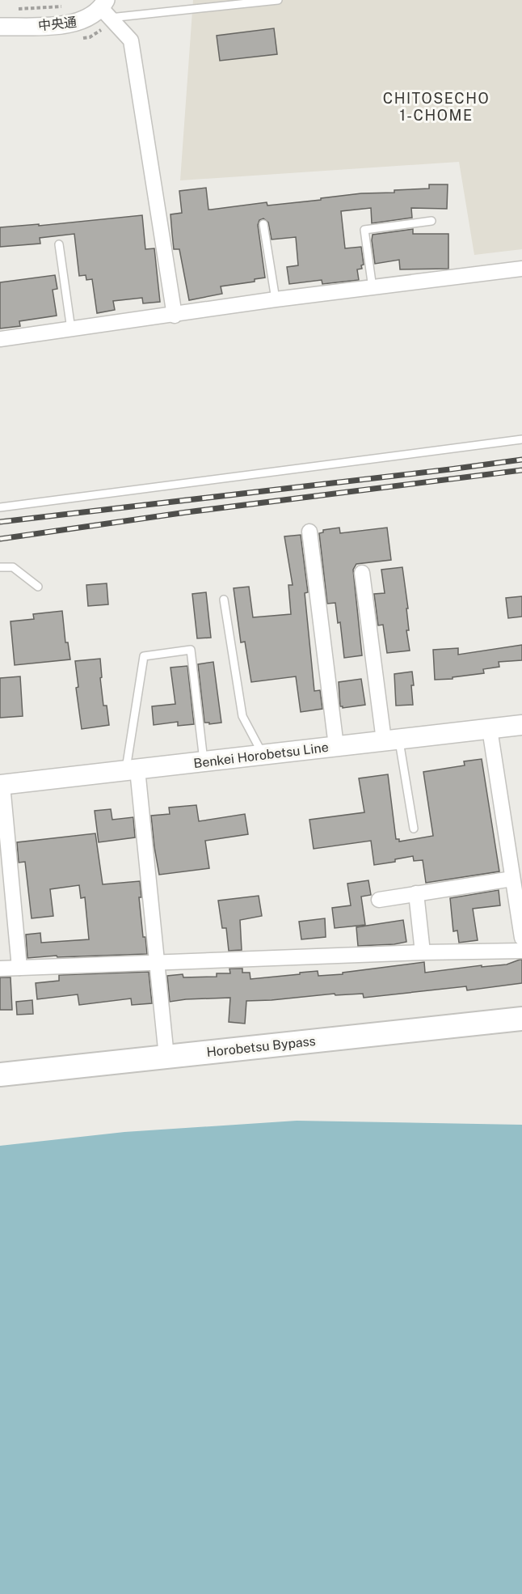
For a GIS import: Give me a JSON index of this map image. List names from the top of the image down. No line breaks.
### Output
{"streets":{"highway":["Horobetsu Bypass"],"main road":["Benkei Horobetsu Line"],"street":["中央通"]},"districts":["CHITOSECHO 1-CHOME"]}
